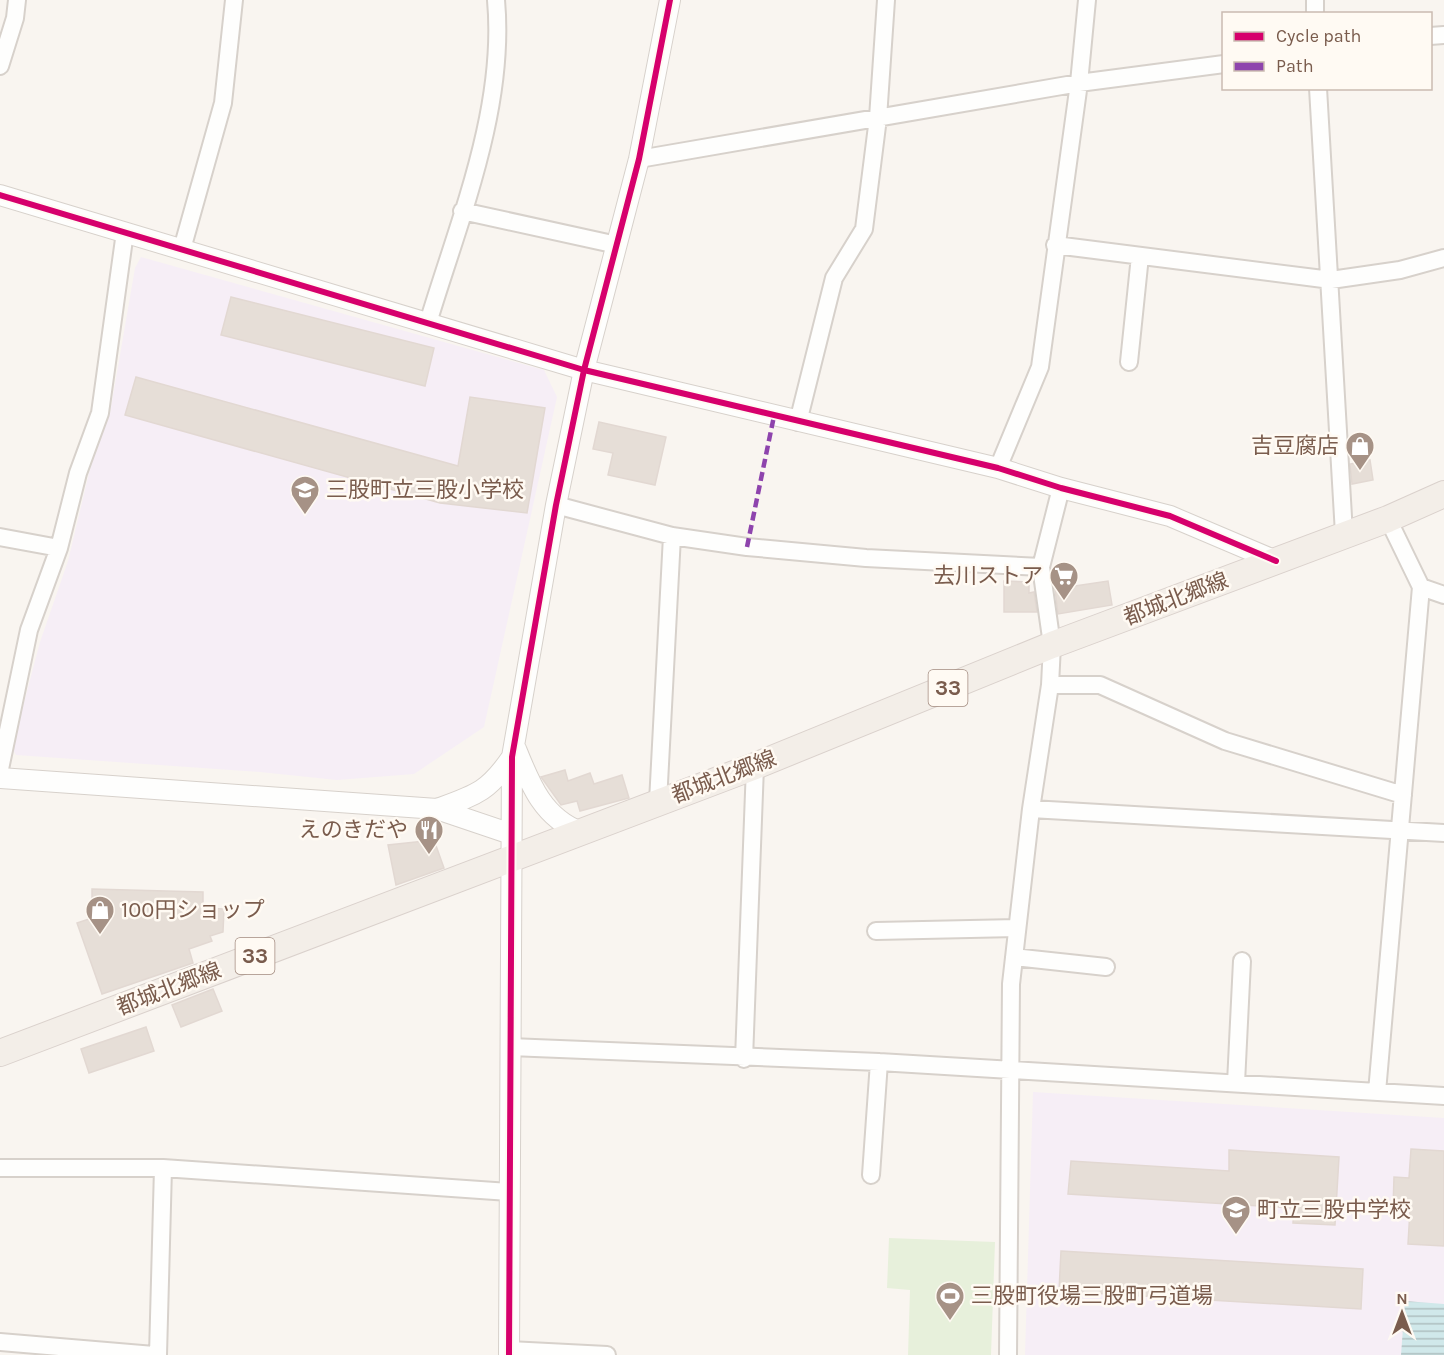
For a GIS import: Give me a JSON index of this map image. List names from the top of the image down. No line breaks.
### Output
{"streets":{"main road":["都城北郷線","33"]},"places":{"shop":["吉豆腐店","100円ショップ"],"school or university":["三股町立三股小学校","町立三股中学校"],"supermarket":["去川ストア"],"restaurant":["えのきだや"],"sports":["三股町役場三股町弓道場"]},"legend":["Cycle path","Path"],"north":"top"}
